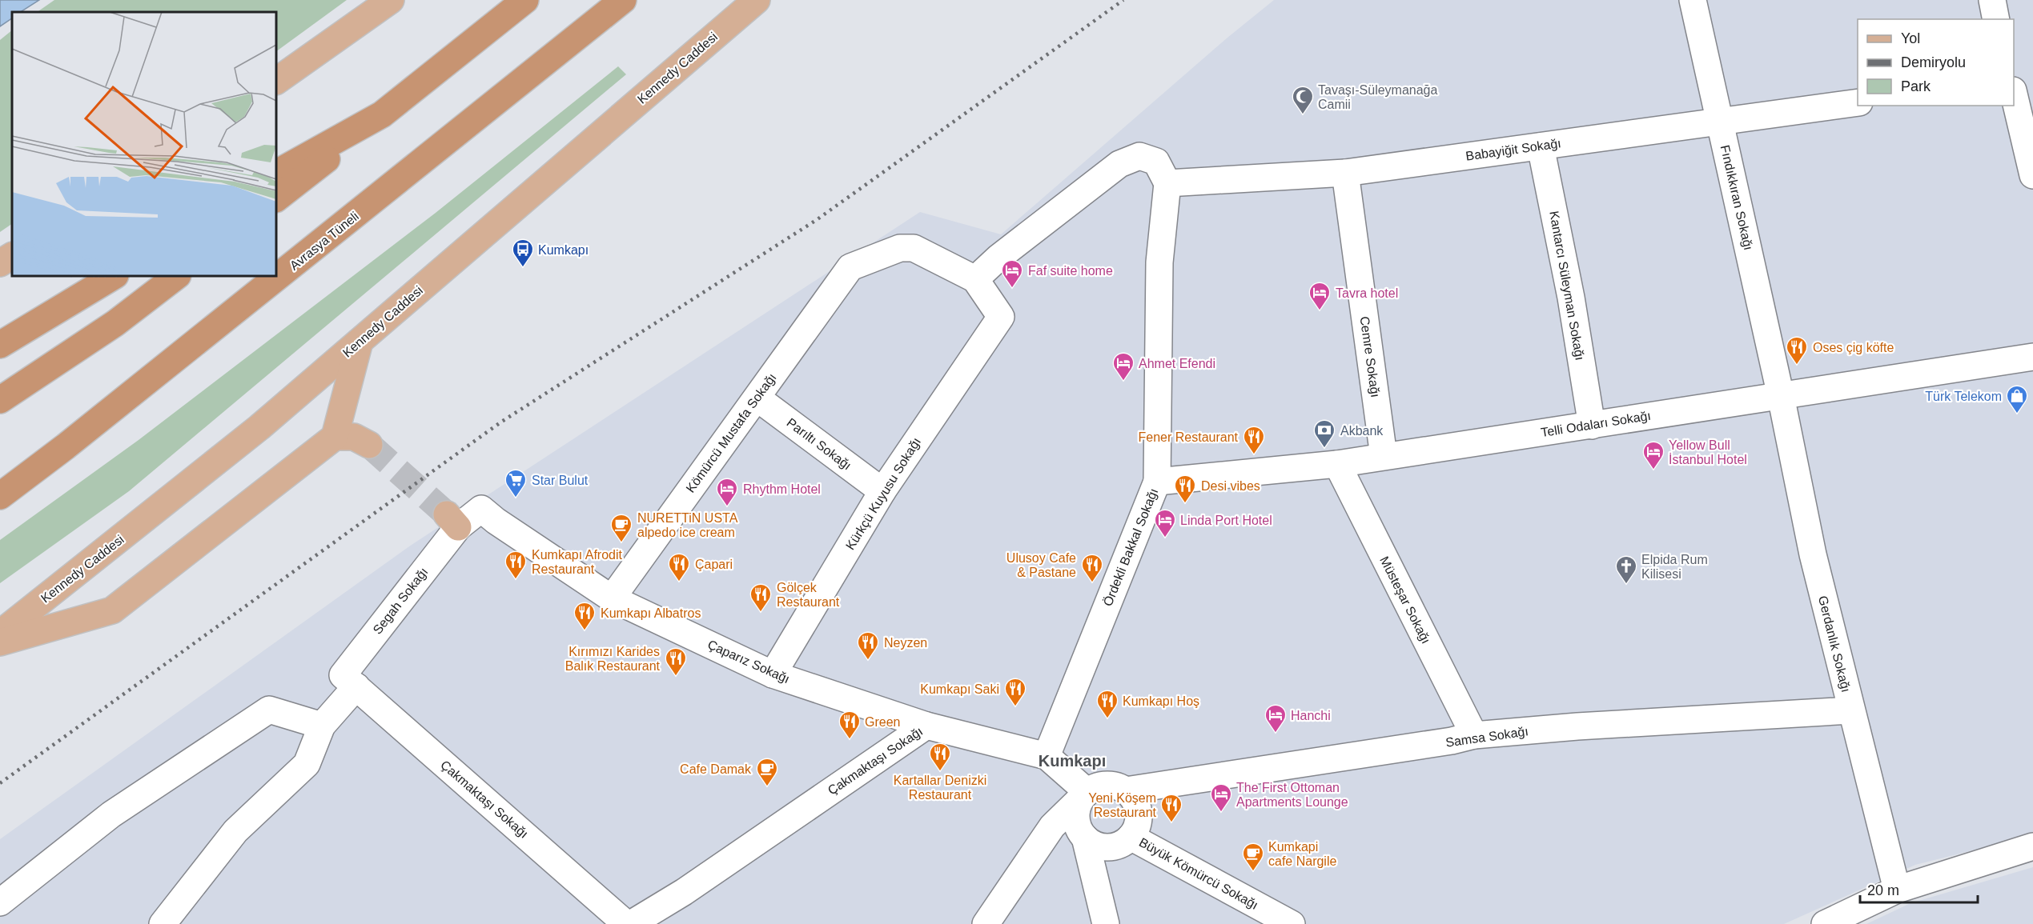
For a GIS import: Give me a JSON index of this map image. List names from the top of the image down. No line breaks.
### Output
{"streets":{"highway":["Avrasya Tüneli"],"main road":["Kennedy Caddesi"],"street":["Babayiğit Sokağı","Fındıkkıran Sokağı","Kantarcı Süleyman Sokağı","Cemre Sokağı","Telli Odaları Sokağı","Kömürcü Mustafa Sokağı","Parıltı Sokağı","Kürkçü Kuyusu Sokağı","Ördekli Bakkal Sokağı","Müsteşar Sokağı","Segah Sokağı","Gerdanlık Sokağı","Çaparız Sokağı","Samsa Sokağı","Çakmaktaşı Sokağı","Büyük Kömürcü Sokağı"]},"crossings":[["Babayiğit Sokağı","Fındıkkıran Sokağı"],["Babayiğit Sokağı","Kantarcı Süleyman Sokağı"],["Babayiğit Sokağı","Cemre Sokağı"],["Babayiğit Sokağı","Ördekli Bakkal Sokağı"],["Fındıkkıran Sokağı","Telli Odaları Sokağı"],["Fındıkkıran Sokağı","Gerdanlık Sokağı"],["Kantarcı Süleyman Sokağı","Telli Odaları Sokağı"],["Cemre Sokağı","Telli Odaları Sokağı"],["Telli Odaları Sokağı","Ördekli Bakkal Sokağı"],["Telli Odaları Sokağı","Müsteşar Sokağı"],["Telli Odaları Sokağı","Gerdanlık Sokağı"],["Kömürcü Mustafa Sokağı","Parıltı Sokağı"],["Kömürcü Mustafa Sokağı","Kürkçü Kuyusu Sokağı"],["Kömürcü Mustafa Sokağı","Çaparız Sokağı"],["Parıltı Sokağı","Kürkçü Kuyusu Sokağı"],["Kürkçü Kuyusu Sokağı","Çaparız Sokağı"],["Ördekli Bakkal Sokağı","Çaparız Sokağı"],["Müsteşar Sokağı","Samsa Sokağı"],["Segah Sokağı","Çaparız Sokağı"],["Segah Sokağı","Çakmaktaşı Sokağı"],["Gerdanlık Sokağı","Samsa Sokağı"],["Çaparız Sokağı","Samsa Sokağı"],["Çaparız Sokağı","Çakmaktaşı Sokağı"],["Çaparız Sokağı","Büyük Kömürcü Sokağı"],["Samsa Sokağı","Büyük Kömürcü Sokağı"]],"districts":["Kumkapı"],"places":{"mosque":["Tavaşı-Süleymanağa Camii"],"bus stop":["Kumkapı"],"hotel":["Faf suite home","Tavra hotel","Ahmet Efendi","Yellow Bull İstanbul Hotel","Rhythm Hotel","Linda Port Hotel","Hanchi","The First Ottoman Apartments Lounge"],"restaurant":["Oses çig köfte","Fener Restaurant","Desi vibes","Kumkapı Afrodit Restaurant","Çapari","Ulusoy Cafe & Pastane","Gölçek Restaurant","Kumkapı Albatros","Neyzen","Kırımızı Karides Balık Restaurant","Kumkapı Saki","Kumkapı Hoş","Green","Kartallar Denizki Restaurant","Yeni Köşem Restaurant"],"shop":["Türk Telekom"],"bank":["Akbank"],"supermarket":["Star Bulut"],"cafe":["NURETTiN USTA alpedo ice cream","Cafe Damak","Kumkapi cafe Nargile"],"church":["Elpida Rum Kilisesi"]},"legend":["Yol","Demiryolu","Park"],"scale_bar":"20 m"}
